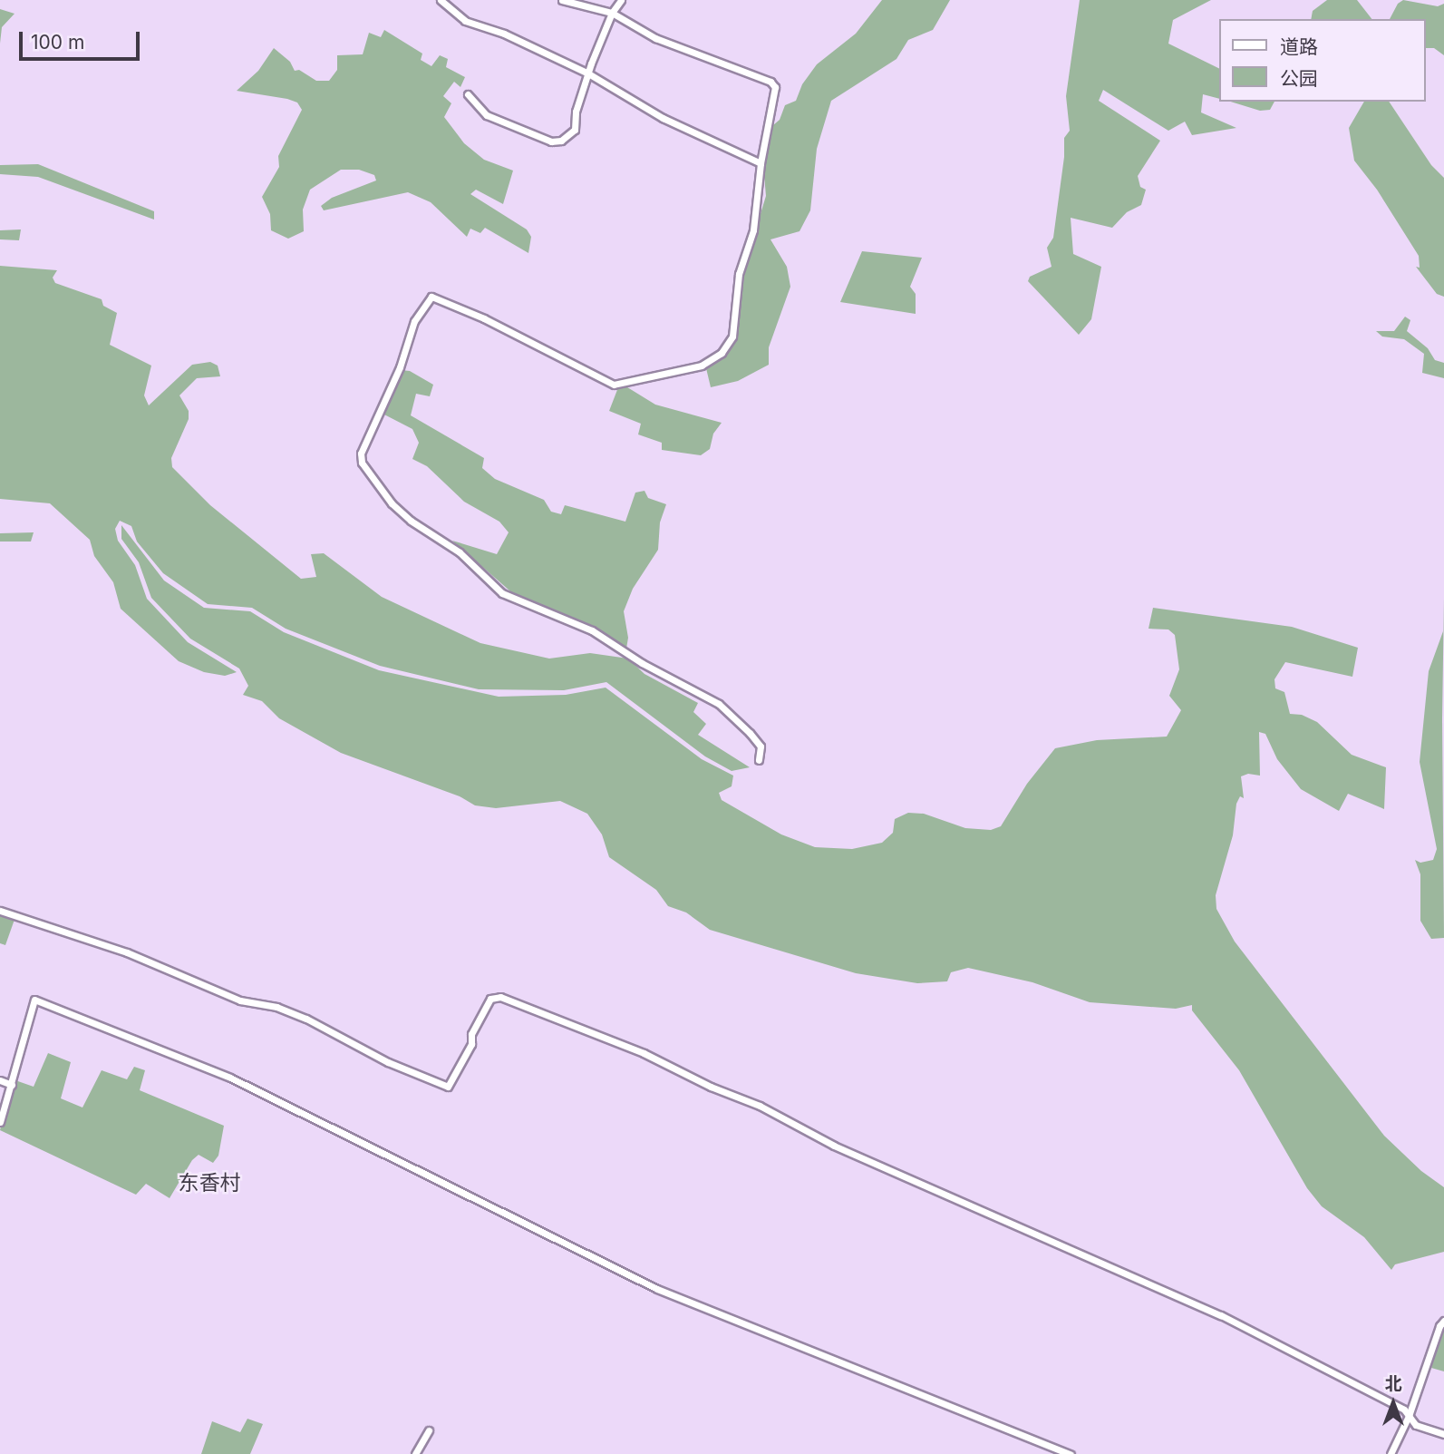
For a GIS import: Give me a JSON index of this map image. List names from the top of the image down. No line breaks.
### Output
{"districts":["东香村"],"legend":["道路","公园"],"scale_bar":"100 m","north":"top"}
